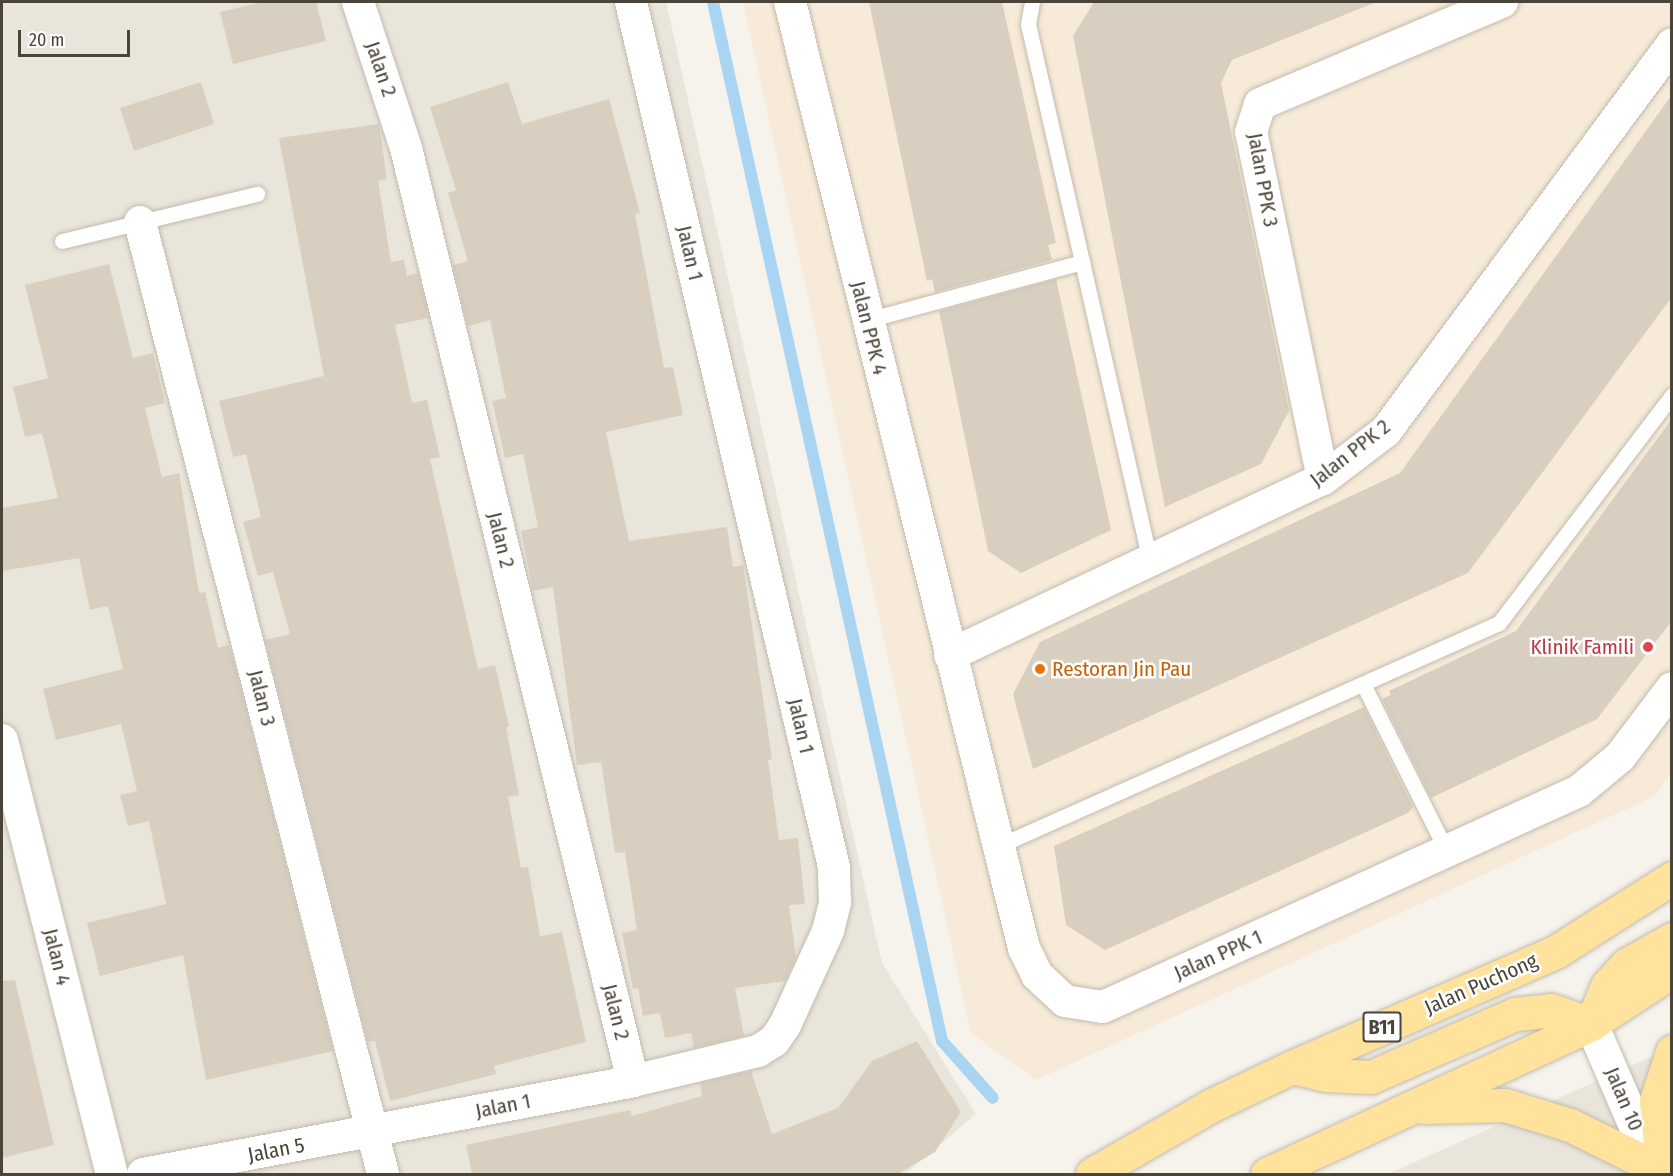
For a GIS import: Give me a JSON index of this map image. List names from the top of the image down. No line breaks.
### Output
{"streets":{"main road":["Jalan Puchong","B11"],"street":["Jalan 2","Jalan PPK 3","Jalan 1","Jalan PPK 4","Jalan PPK 2","Jalan 3","Jalan PPK 1","Jalan 4","Jalan 10","Jalan 5"]},"crossings":[["Jalan 2","Jalan 1"],["Jalan PPK 3","Jalan PPK 2"],["Jalan 1","Jalan 3"],["Jalan 1","Jalan 5"],["Jalan PPK 4","Jalan PPK 2"],["Jalan PPK 4","Jalan PPK 1"],["Jalan PPK 2","Jalan PPK 1"],["Jalan 3","Jalan 5"]],"places":["Klinik Famili","Restoran Jin Pau"],"scale_bar":"20 m"}
